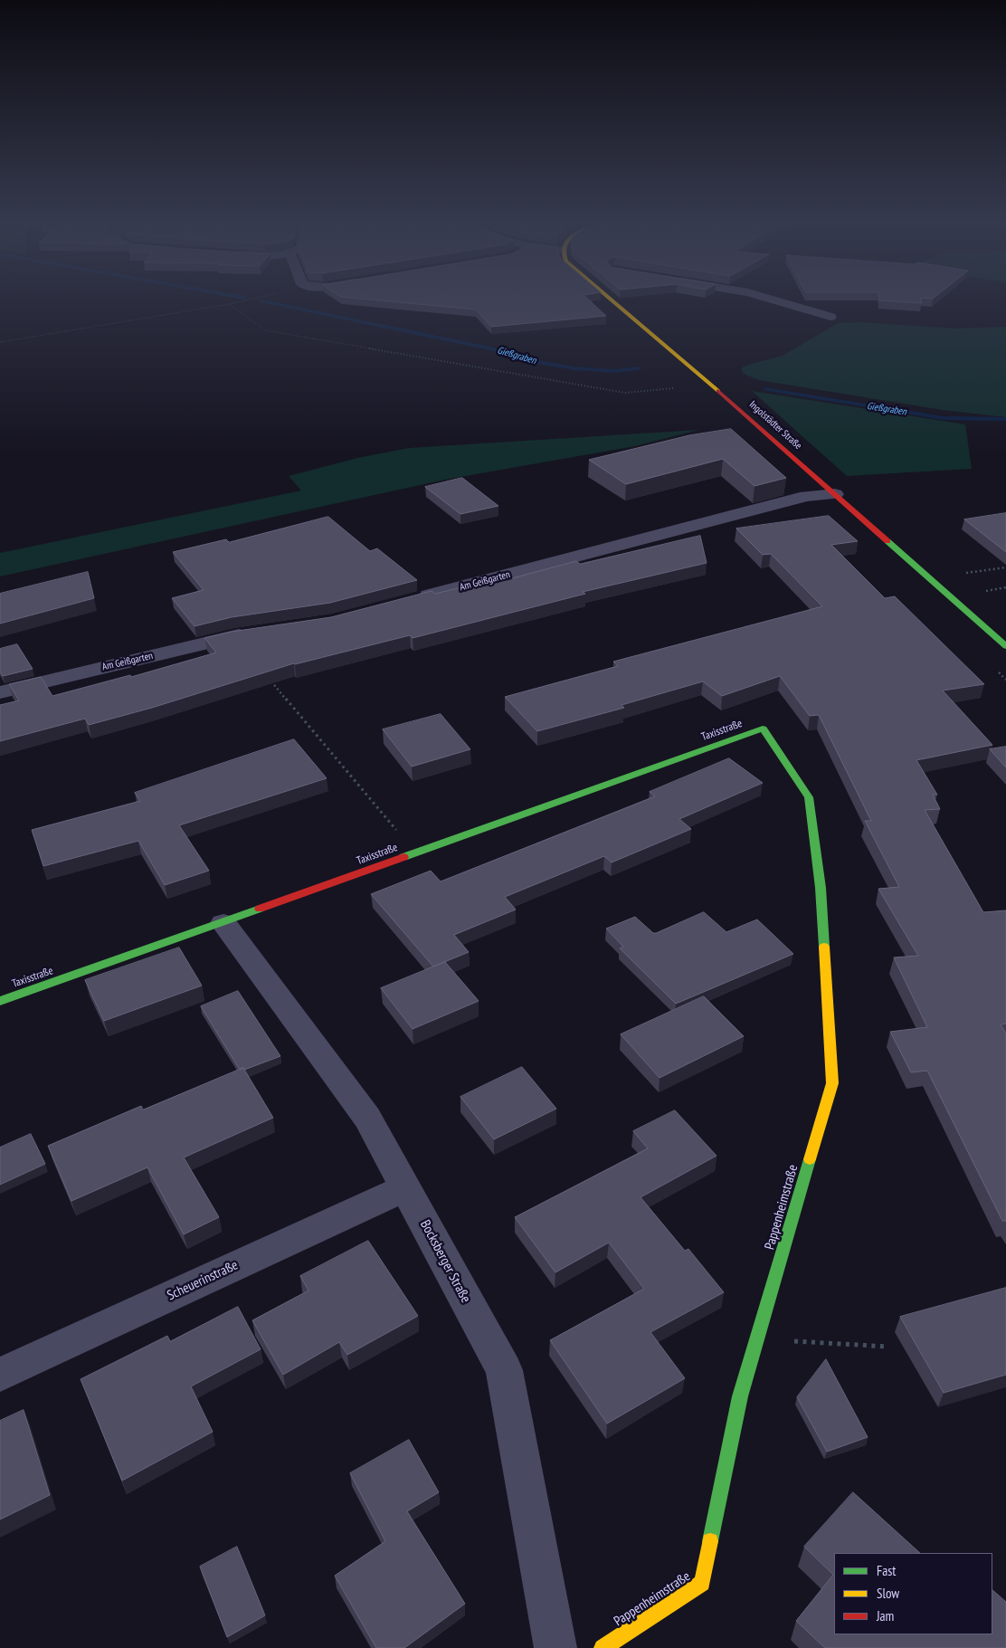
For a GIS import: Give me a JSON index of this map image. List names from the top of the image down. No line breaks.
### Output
{"streets":{"main road":["Ingolstädter Straße","Taxisstraße","Pappenheimstraße"],"street":["Am Geißgarten","Bocksberger Straße","Scheuerinstraße"]},"crossings":[["Ingolstädter Straße","Am Geißgarten"],["Taxisstraße","Pappenheimstraße"],["Taxisstraße","Bocksberger Straße"],["Bocksberger Straße","Scheuerinstraße"]],"water":["Gießgraben"],"legend":["Fast","Slow","Jam"]}
